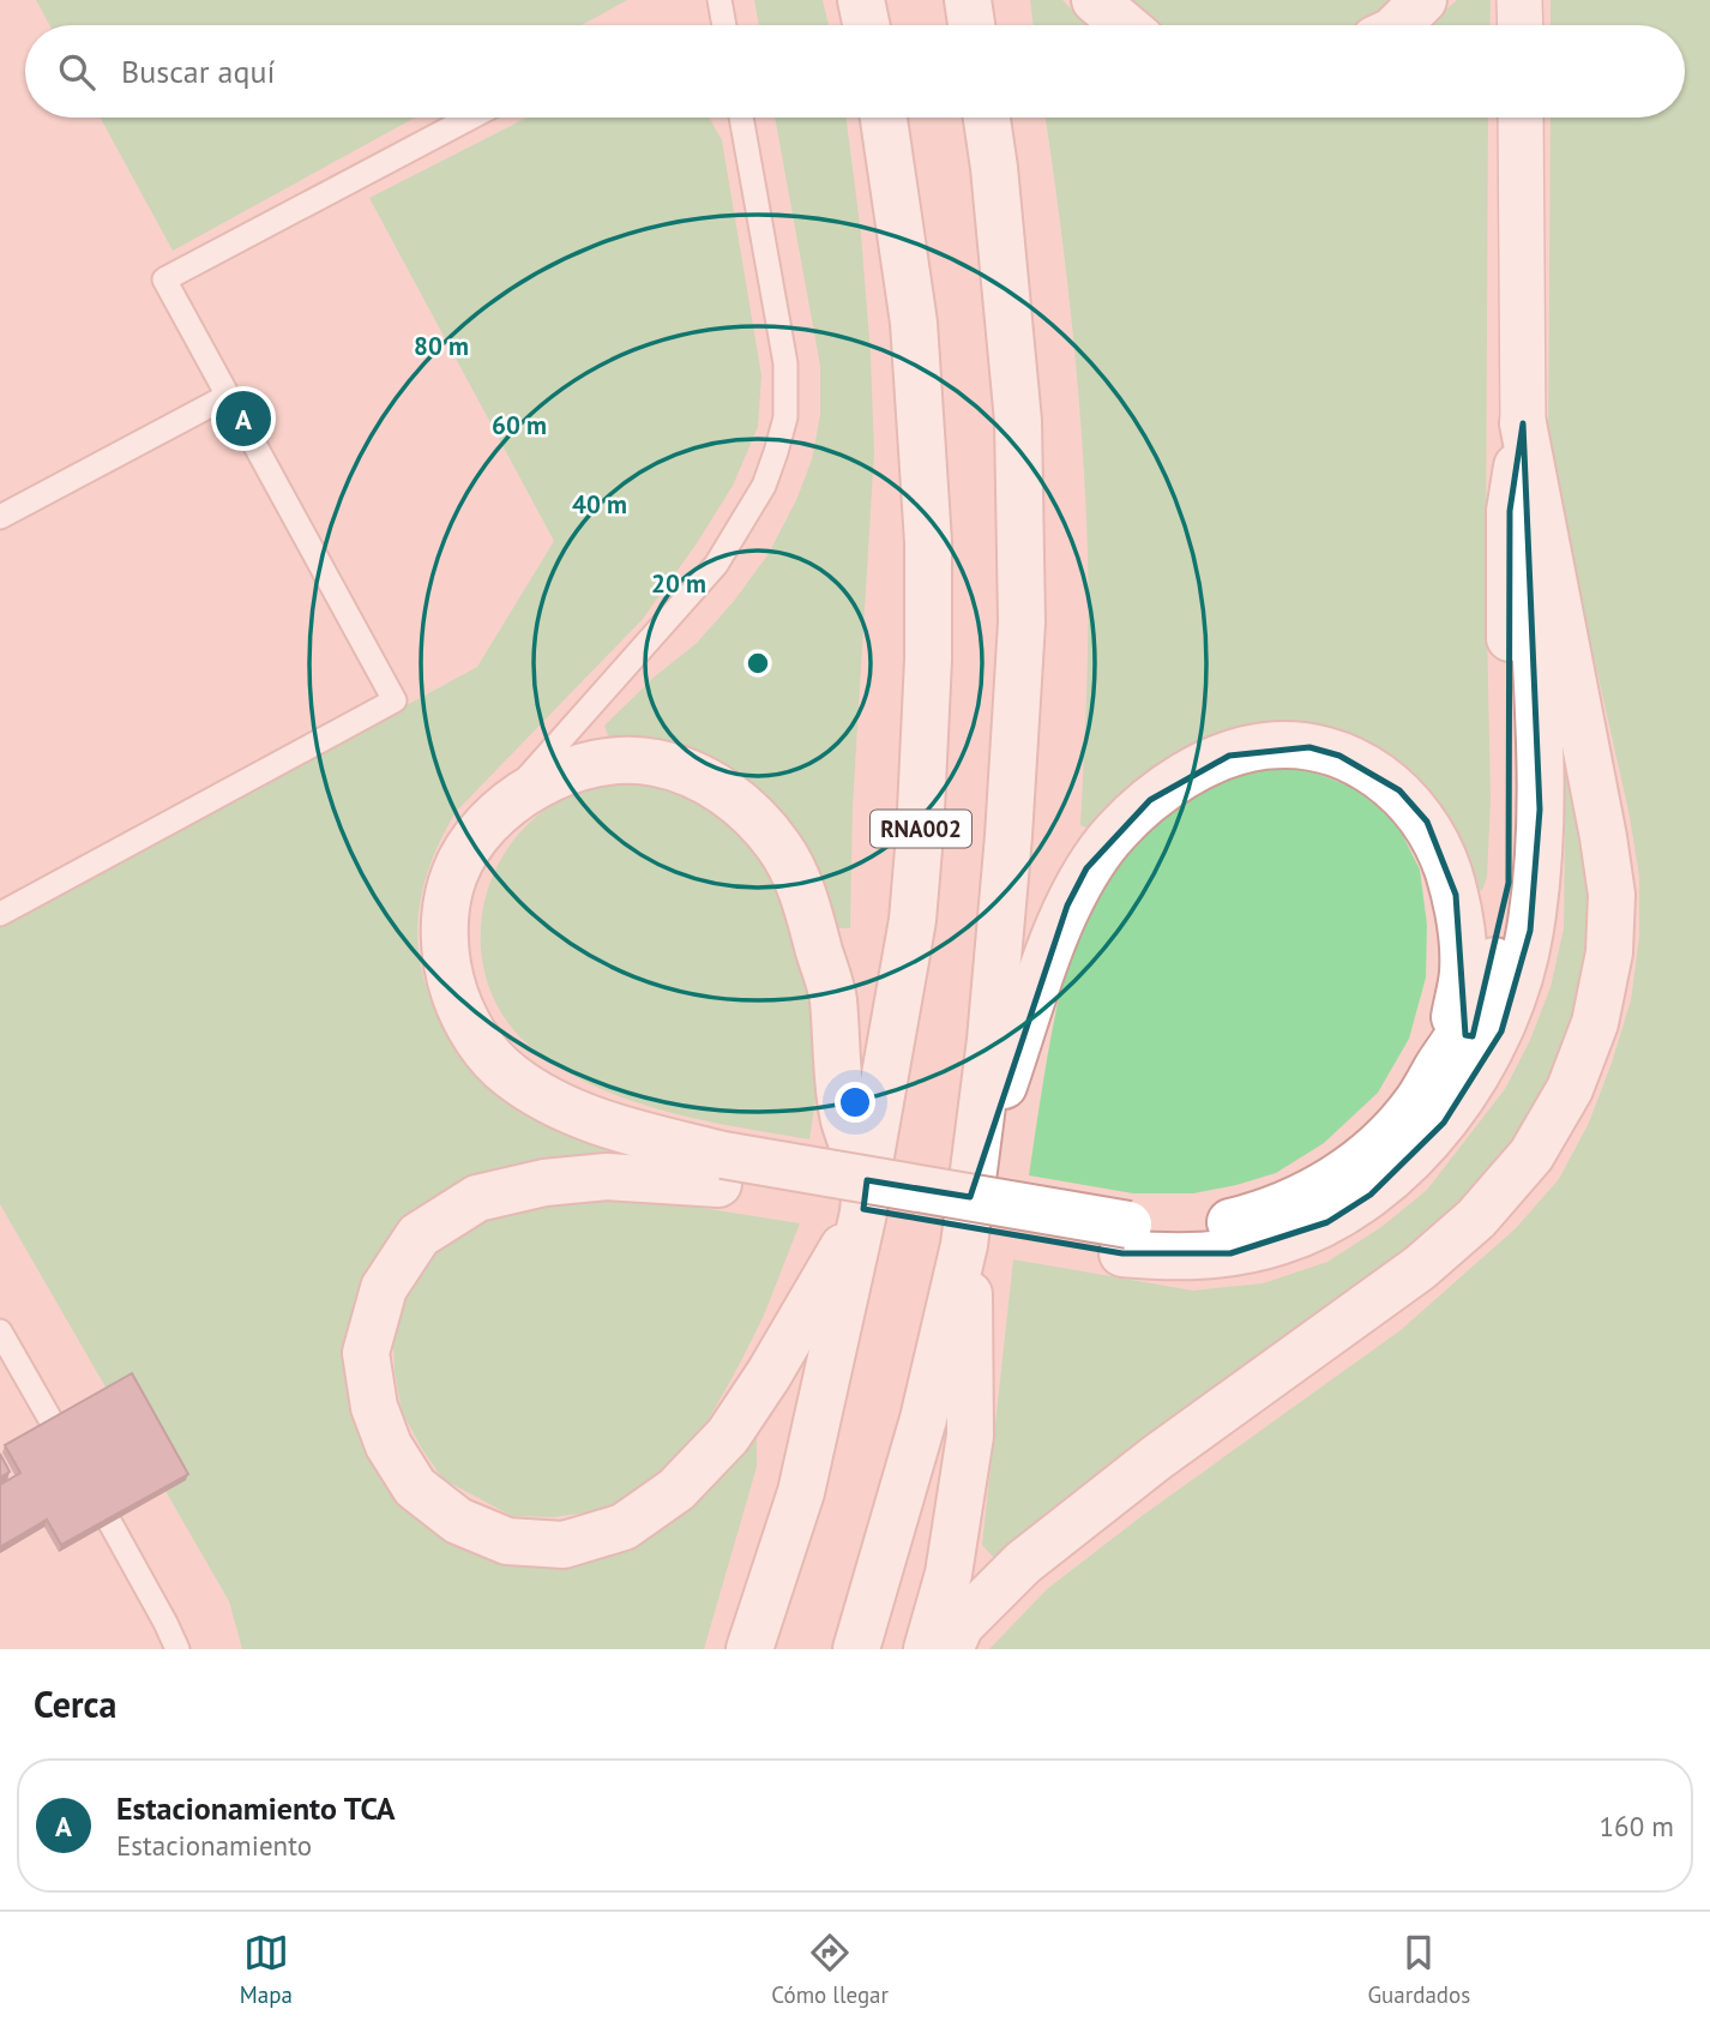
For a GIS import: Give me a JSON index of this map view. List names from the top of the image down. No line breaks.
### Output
{"streets":{"highway":["RNA002"]},"page":{"search":"Buscar aquí","pins":"A","heading":"Cerca","list":[{"mark":"A","name":"Estacionamiento TCA","note":"Estacionamiento","value":"160 m"}],"nav":["Mapa","Cómo llegar","Guardados"]},"rings":["80 m","60 m","40 m","20 m"]}
